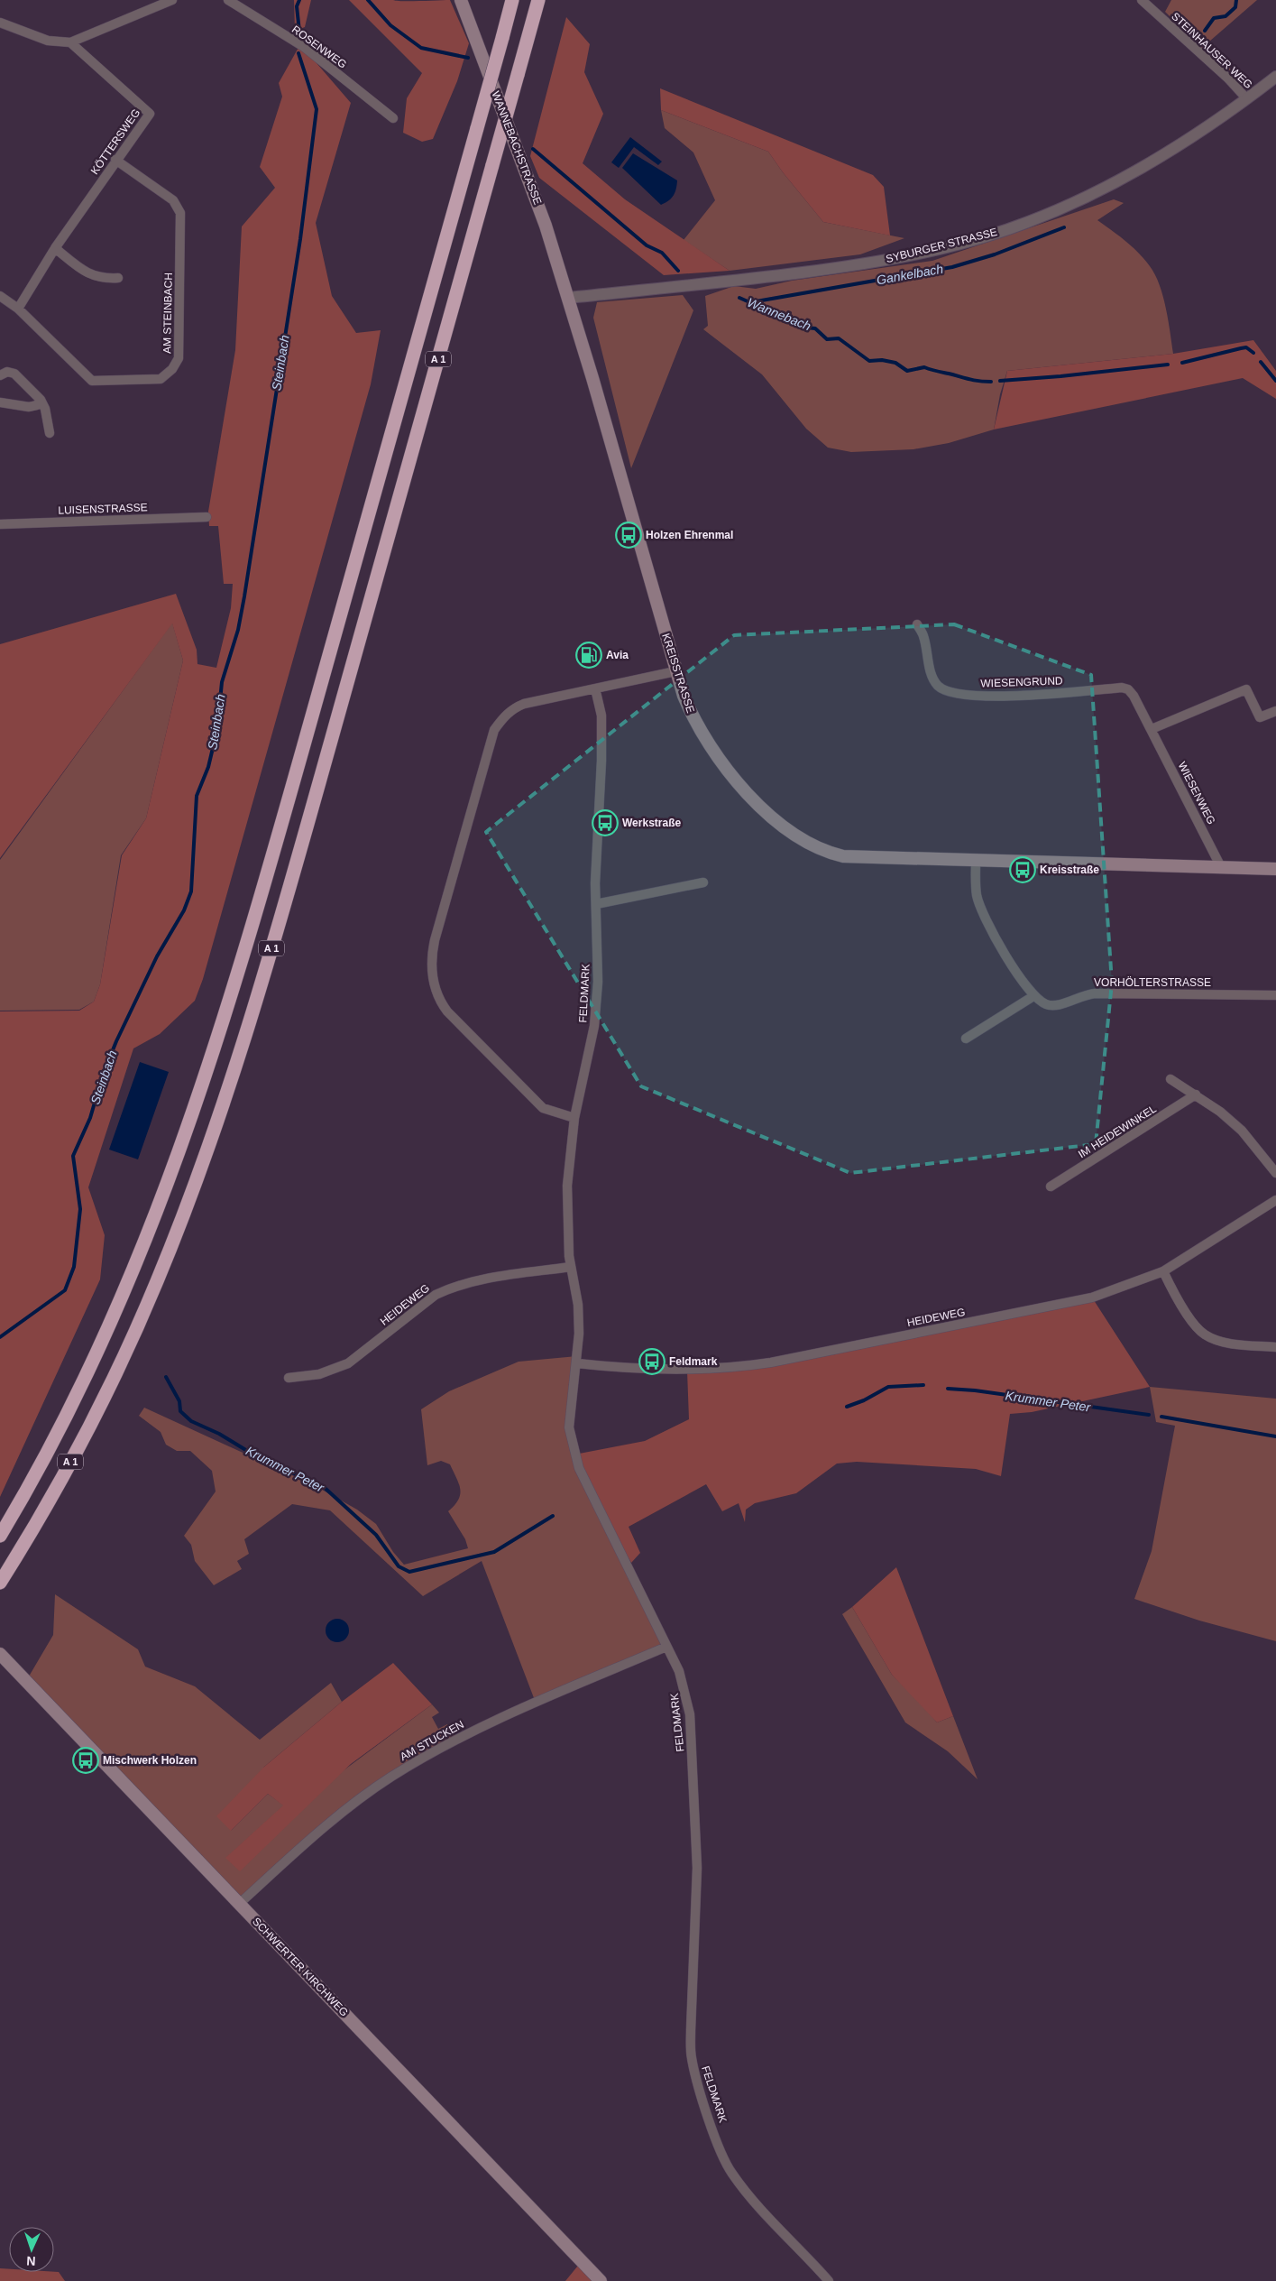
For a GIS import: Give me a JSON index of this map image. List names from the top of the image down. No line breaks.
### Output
{"streets":{"highway":["A 1"],"main road":["WANNEBACHSTRASSE","KREISSTRASSE","SCHWERTER KIRCHWEG"],"street":["ROSENWEG","STEINHAUSER WEG","KÖTTERSWEG","SYBURGER STRASSE","AM STEINBACH","LUISENSTRASSE","WIESENGRUND","WIESENWEG","VORHÖLTERSTRASSE","FELDMARK","IM HEIDEWINKEL","HEIDEWEG","AM STUCKEN"]},"crossings":[["STEINHAUSER WEG","SYBURGER STRASSE"],["KÖTTERSWEG","AM STEINBACH"],["WANNEBACHSTRASSE","SYBURGER STRASSE"],["WANNEBACHSTRASSE","KREISSTRASSE"],["SYBURGER STRASSE","KREISSTRASSE"],["KREISSTRASSE","WIESENWEG"],["WIESENGRUND","WIESENWEG"],["FELDMARK","HEIDEWEG"],["FELDMARK","AM STUCKEN"],["AM STUCKEN","SCHWERTER KIRCHWEG"]],"water":["Gankelbach","Wannebach","Steinbach","Krummer Peter"],"places":{"bus stop":["Holzen Ehrenmal","Werkstraße","Kreisstraße","Feldmark","Mischwerk Holzen"],"fuel station":["Avia"]},"north":"bottom"}
